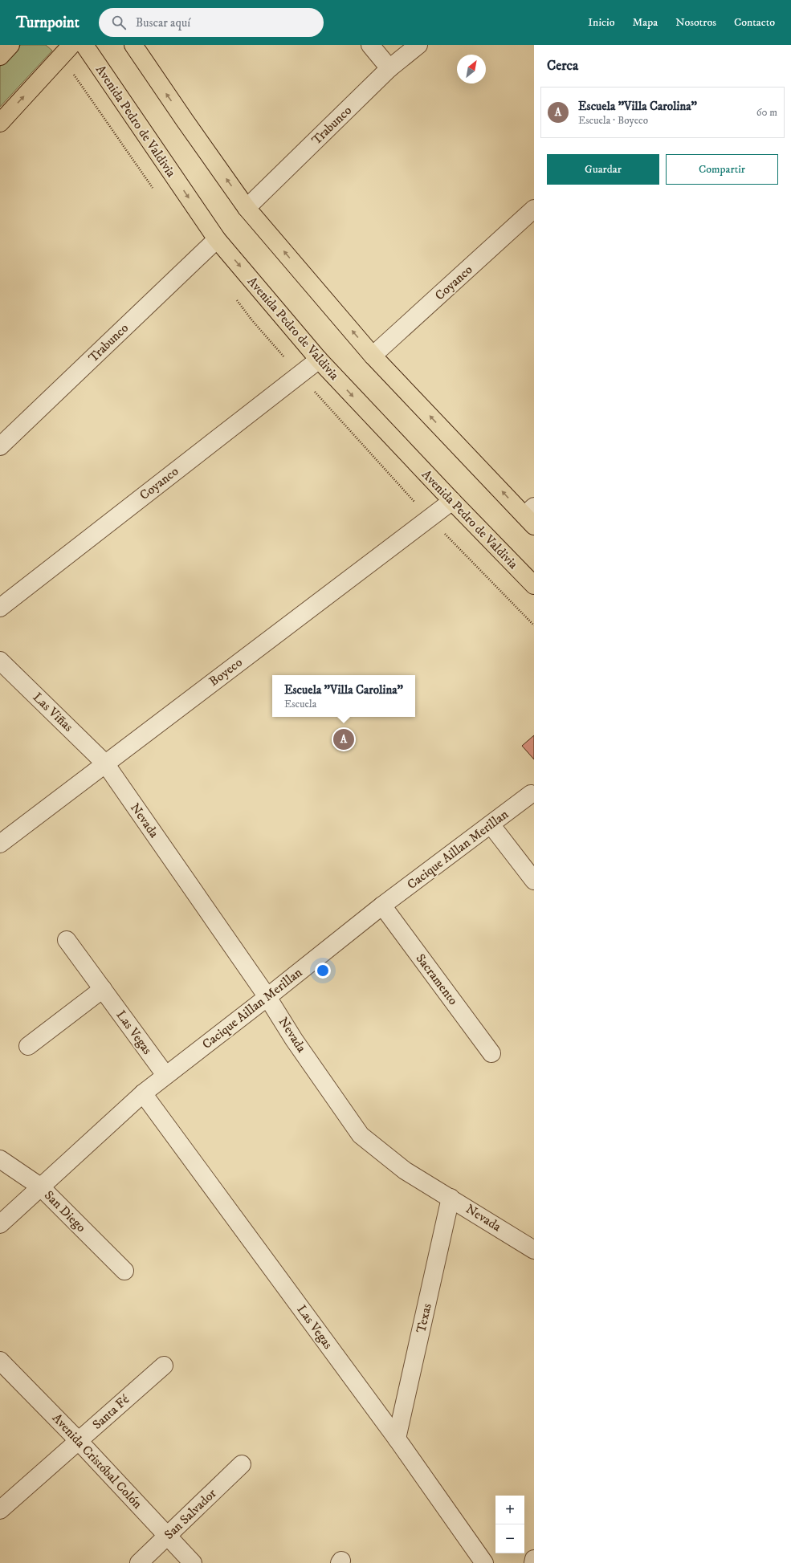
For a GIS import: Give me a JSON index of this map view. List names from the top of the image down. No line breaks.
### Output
{"streets":{"main road":["Avenida Pedro de Valdivia"],"street":["Trabunco","Coyanco","Boyeco","Las Viñas","Nevada","Cacique Aillan Merillan","Sacramento","Las Vegas","San Diego","Texas","Santa Fé","Avenida Cristóbal Colón","San Salvador"]},"crossings":[["Avenida Pedro de Valdivia","Trabunco"],["Avenida Pedro de Valdivia","Coyanco"],["Avenida Pedro de Valdivia","Boyeco"],["Boyeco","Las Viñas"],["Boyeco","Nevada"],["Las Viñas","Nevada"],["Nevada","Cacique Aillan Merillan"],["Nevada","Texas"],["Cacique Aillan Merillan","Sacramento"],["Cacique Aillan Merillan","Las Vegas"],["Cacique Aillan Merillan","San Diego"],["Las Vegas","Texas"],["Santa Fé","Avenida Cristóbal Colón"],["Avenida Cristóbal Colón","San Salvador"]],"north":"top right","page":{"header":"Turnpoint","search":"Buscar aquí","nav":["Inicio","Mapa","Nosotros","Contacto"],"heading":"Cerca","list":[{"mark":"A","name":"Escuela \"Villa Carolina\"","note":"Escuela · Boyeco","value":"60 m"}],"buttons":["Guardar","Compartir"],"popup":["Escuela \"Villa Carolina\"","Escuela"],"pins":"A","map_buttons":["+","−"]}}
